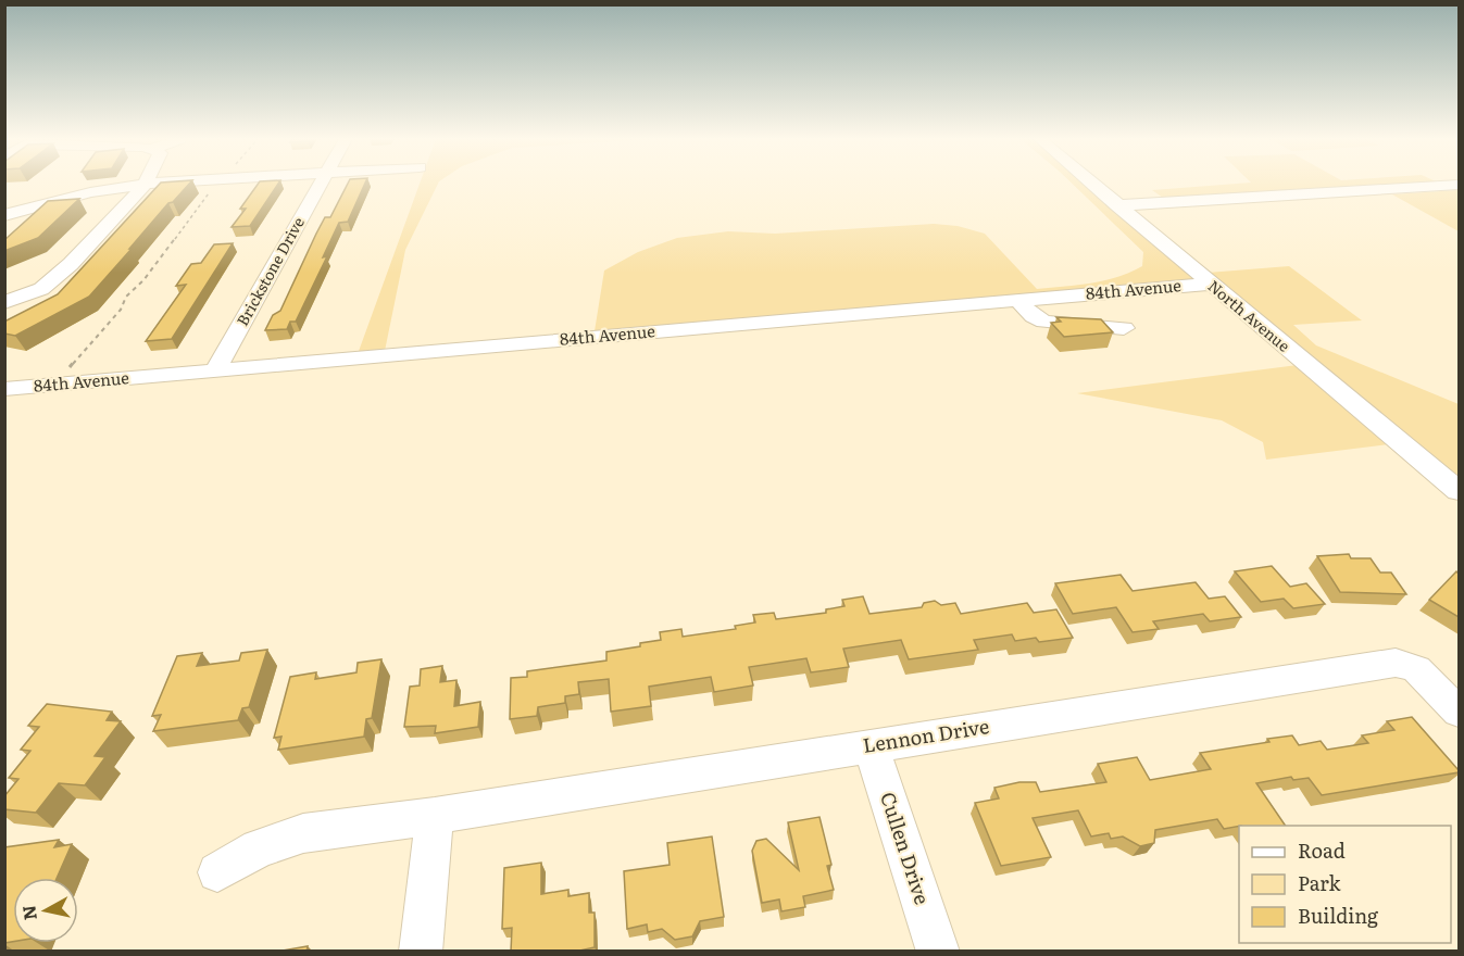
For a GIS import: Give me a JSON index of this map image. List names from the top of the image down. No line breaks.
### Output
{"streets":{"street":["Brickstone Drive","84th Avenue","North Avenue","Lennon Drive","Cullen Drive"]},"crossings":[["Brickstone Drive","84th Avenue"],["84th Avenue","North Avenue"],["Lennon Drive","Cullen Drive"]],"legend":["Road","Park","Building"],"north":"left"}
